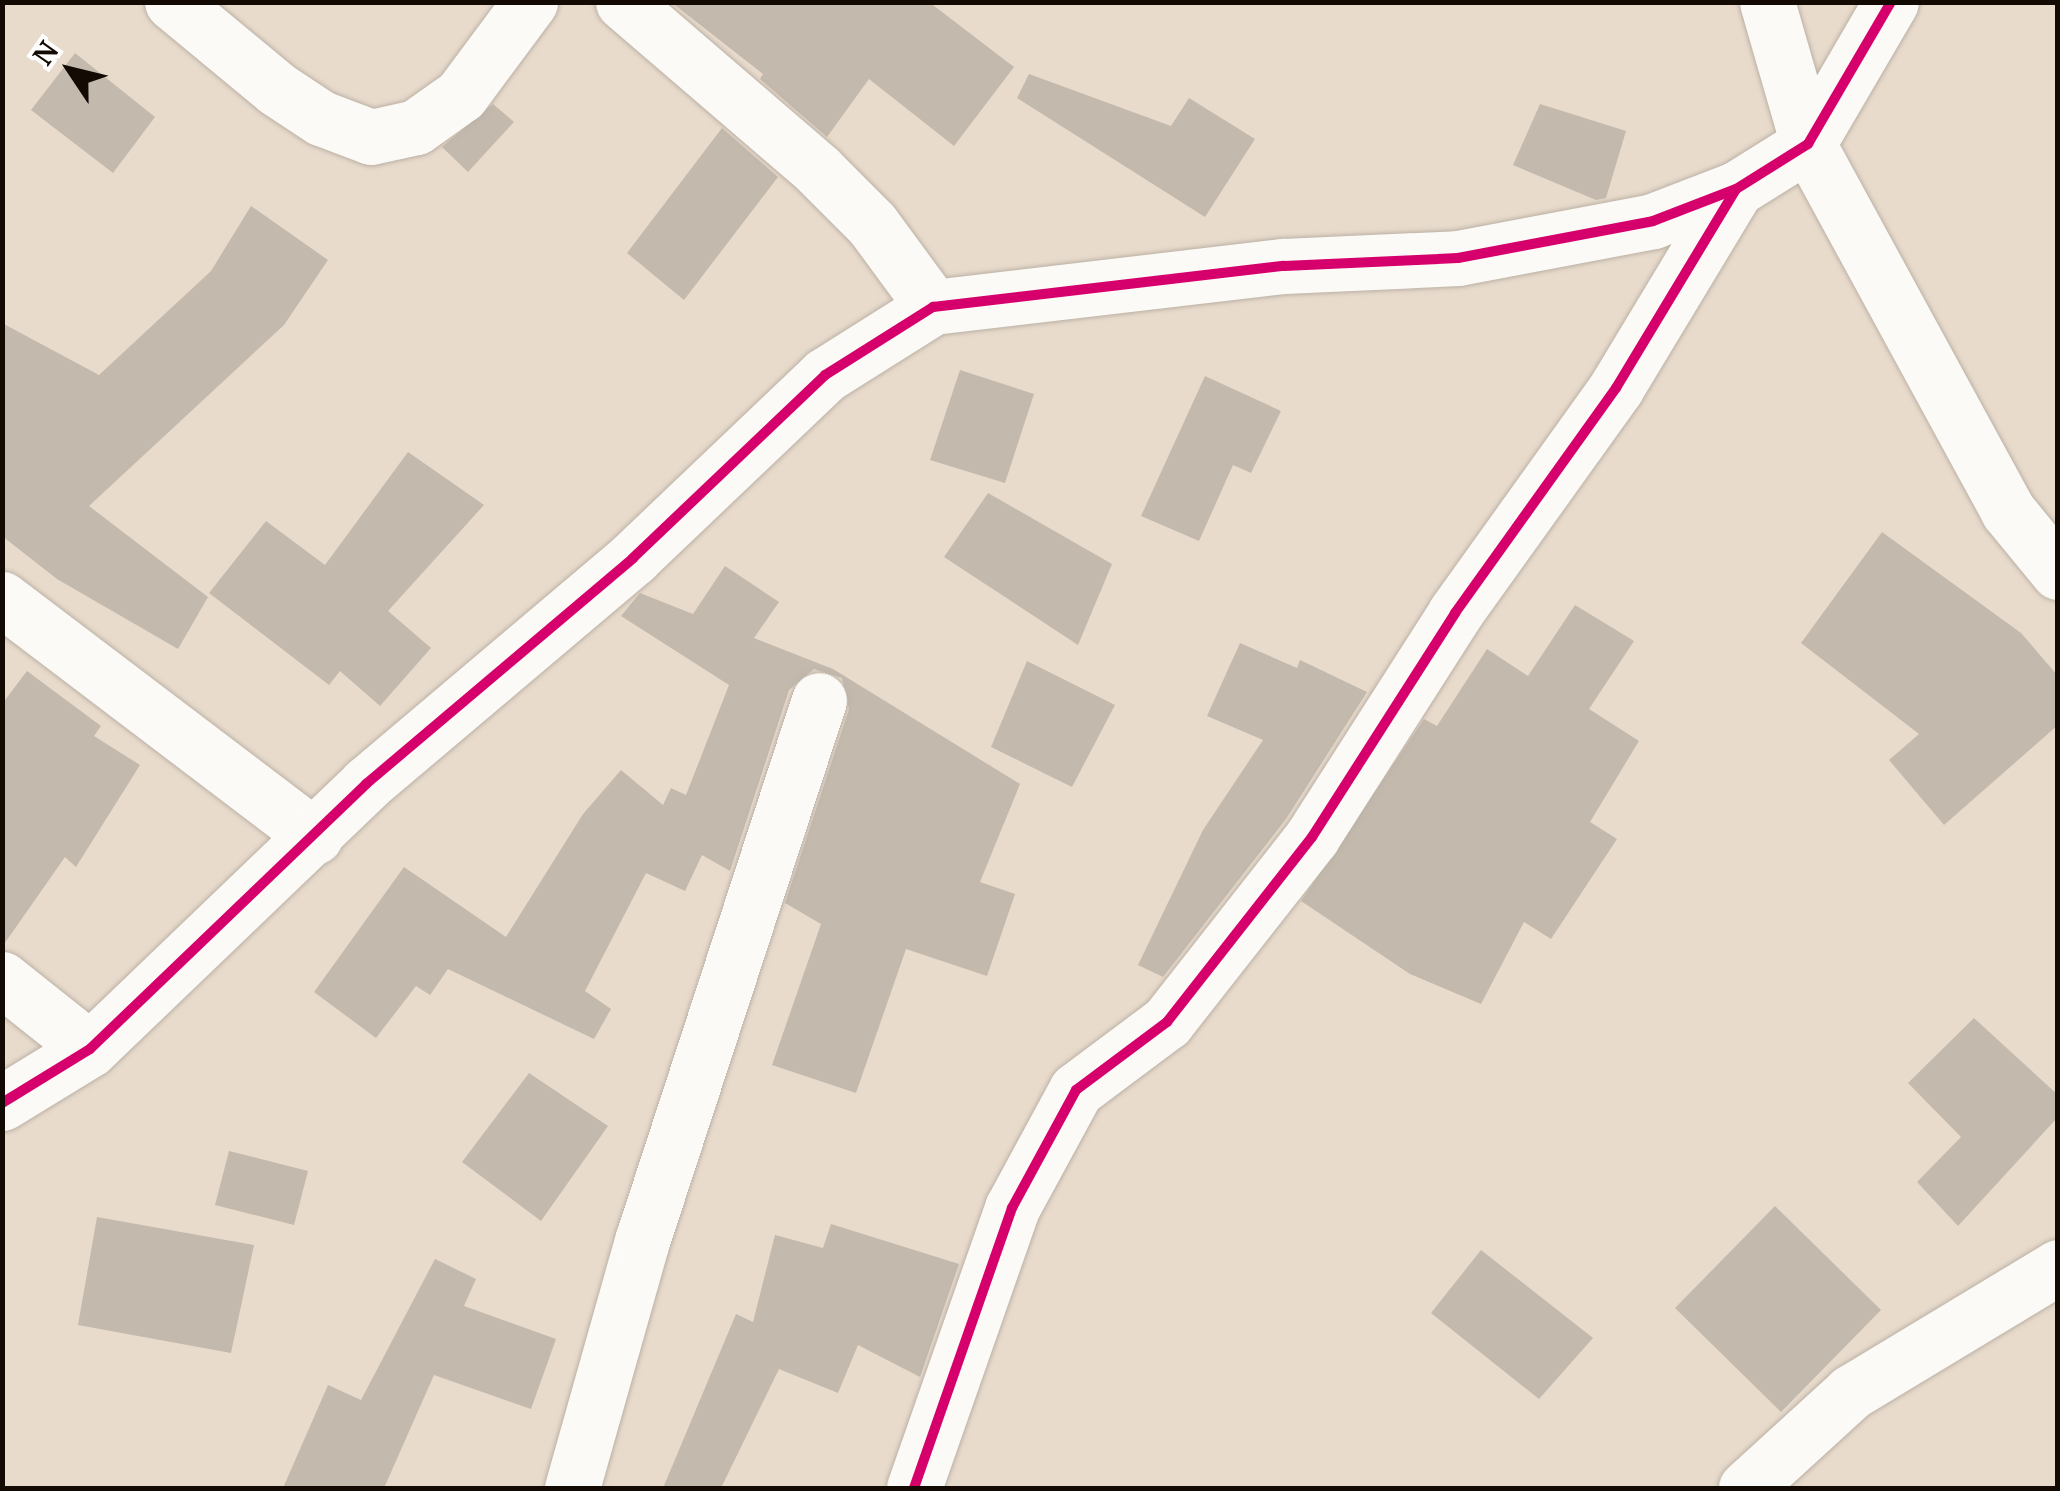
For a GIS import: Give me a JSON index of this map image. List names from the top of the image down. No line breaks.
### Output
{"north":"top left"}
